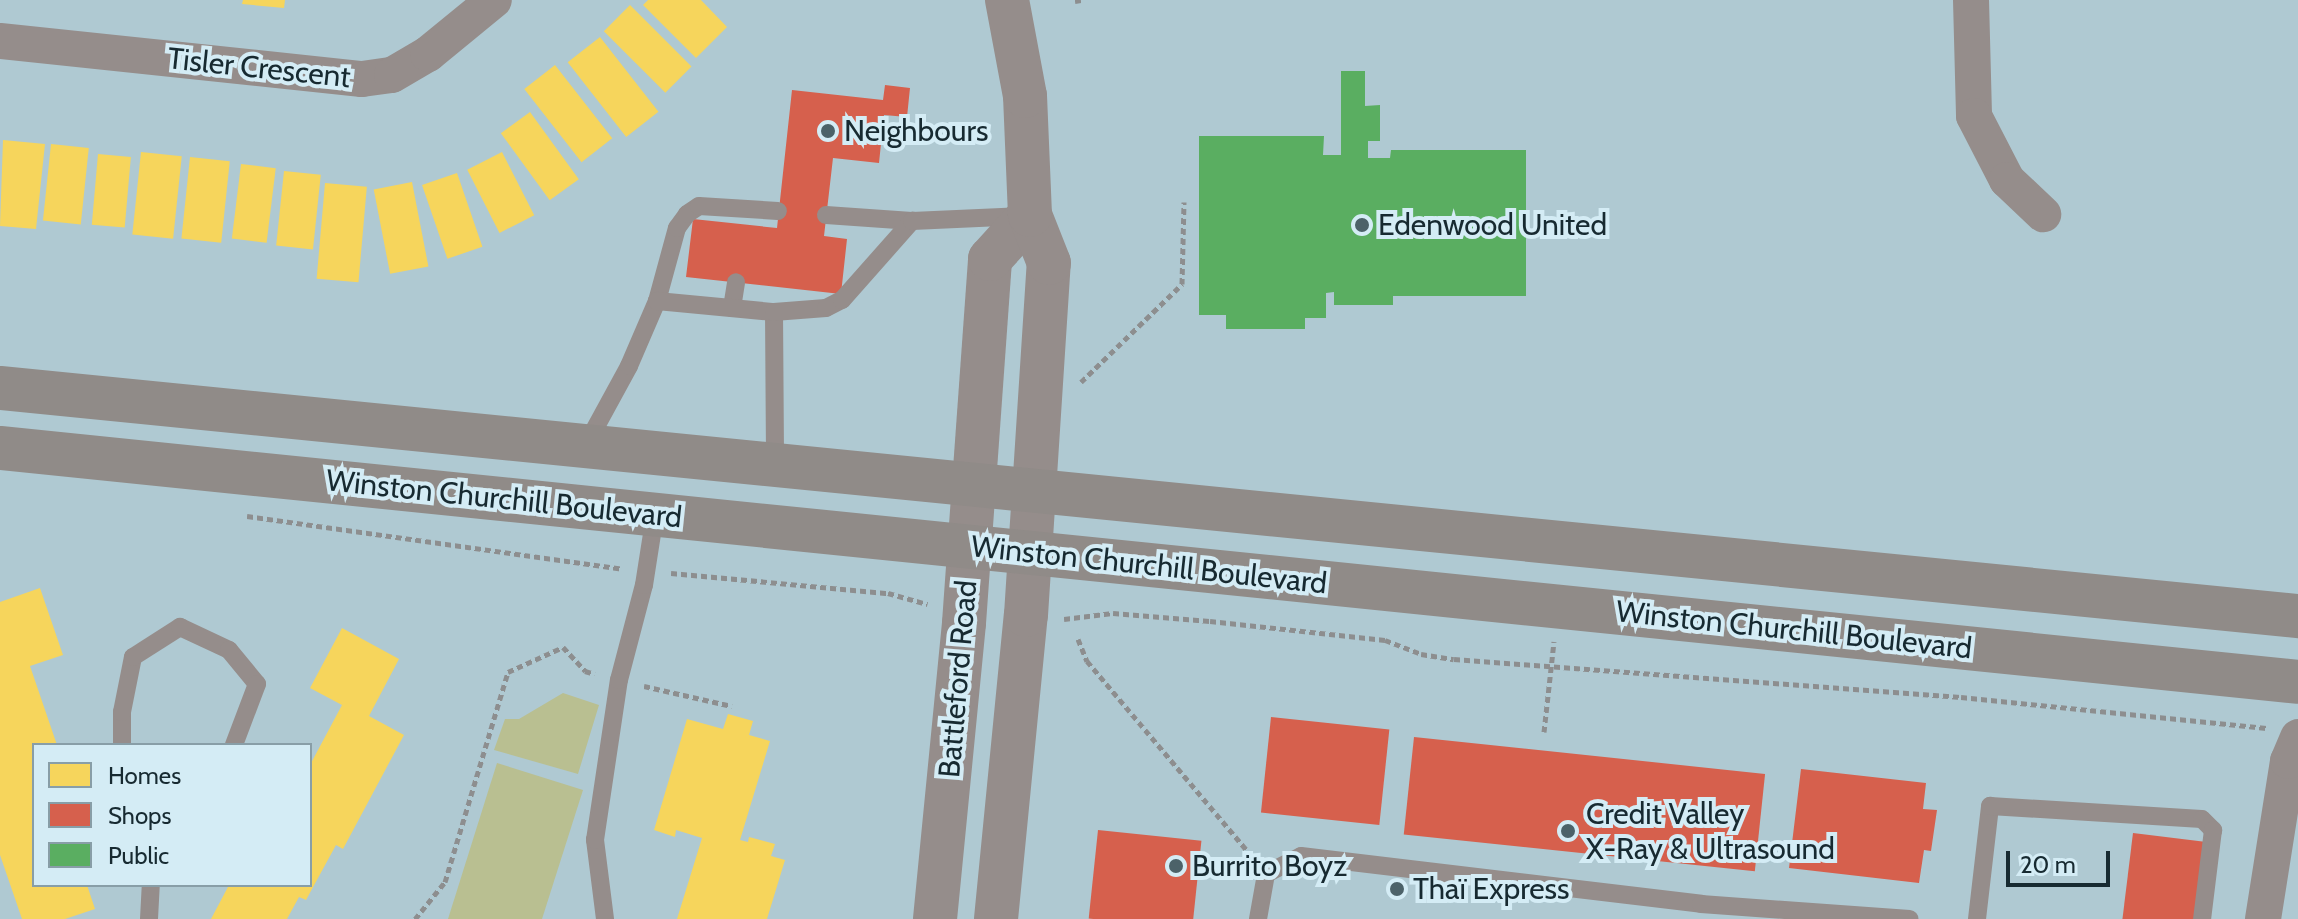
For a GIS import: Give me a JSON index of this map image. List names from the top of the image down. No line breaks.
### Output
{"streets":{"main road":["Winston Churchill Boulevard"],"street":["Tisler Crescent","Battleford Road"]},"crossings":[["Winston Churchill Boulevard","Battleford Road"]],"places":["Neighbours","Edenwood United","Credit Valley X-Ray & Ultrasound","Burrito Boyz","Thaï Express"],"legend":["Homes","Shops","Public"],"scale_bar":"20 m"}
